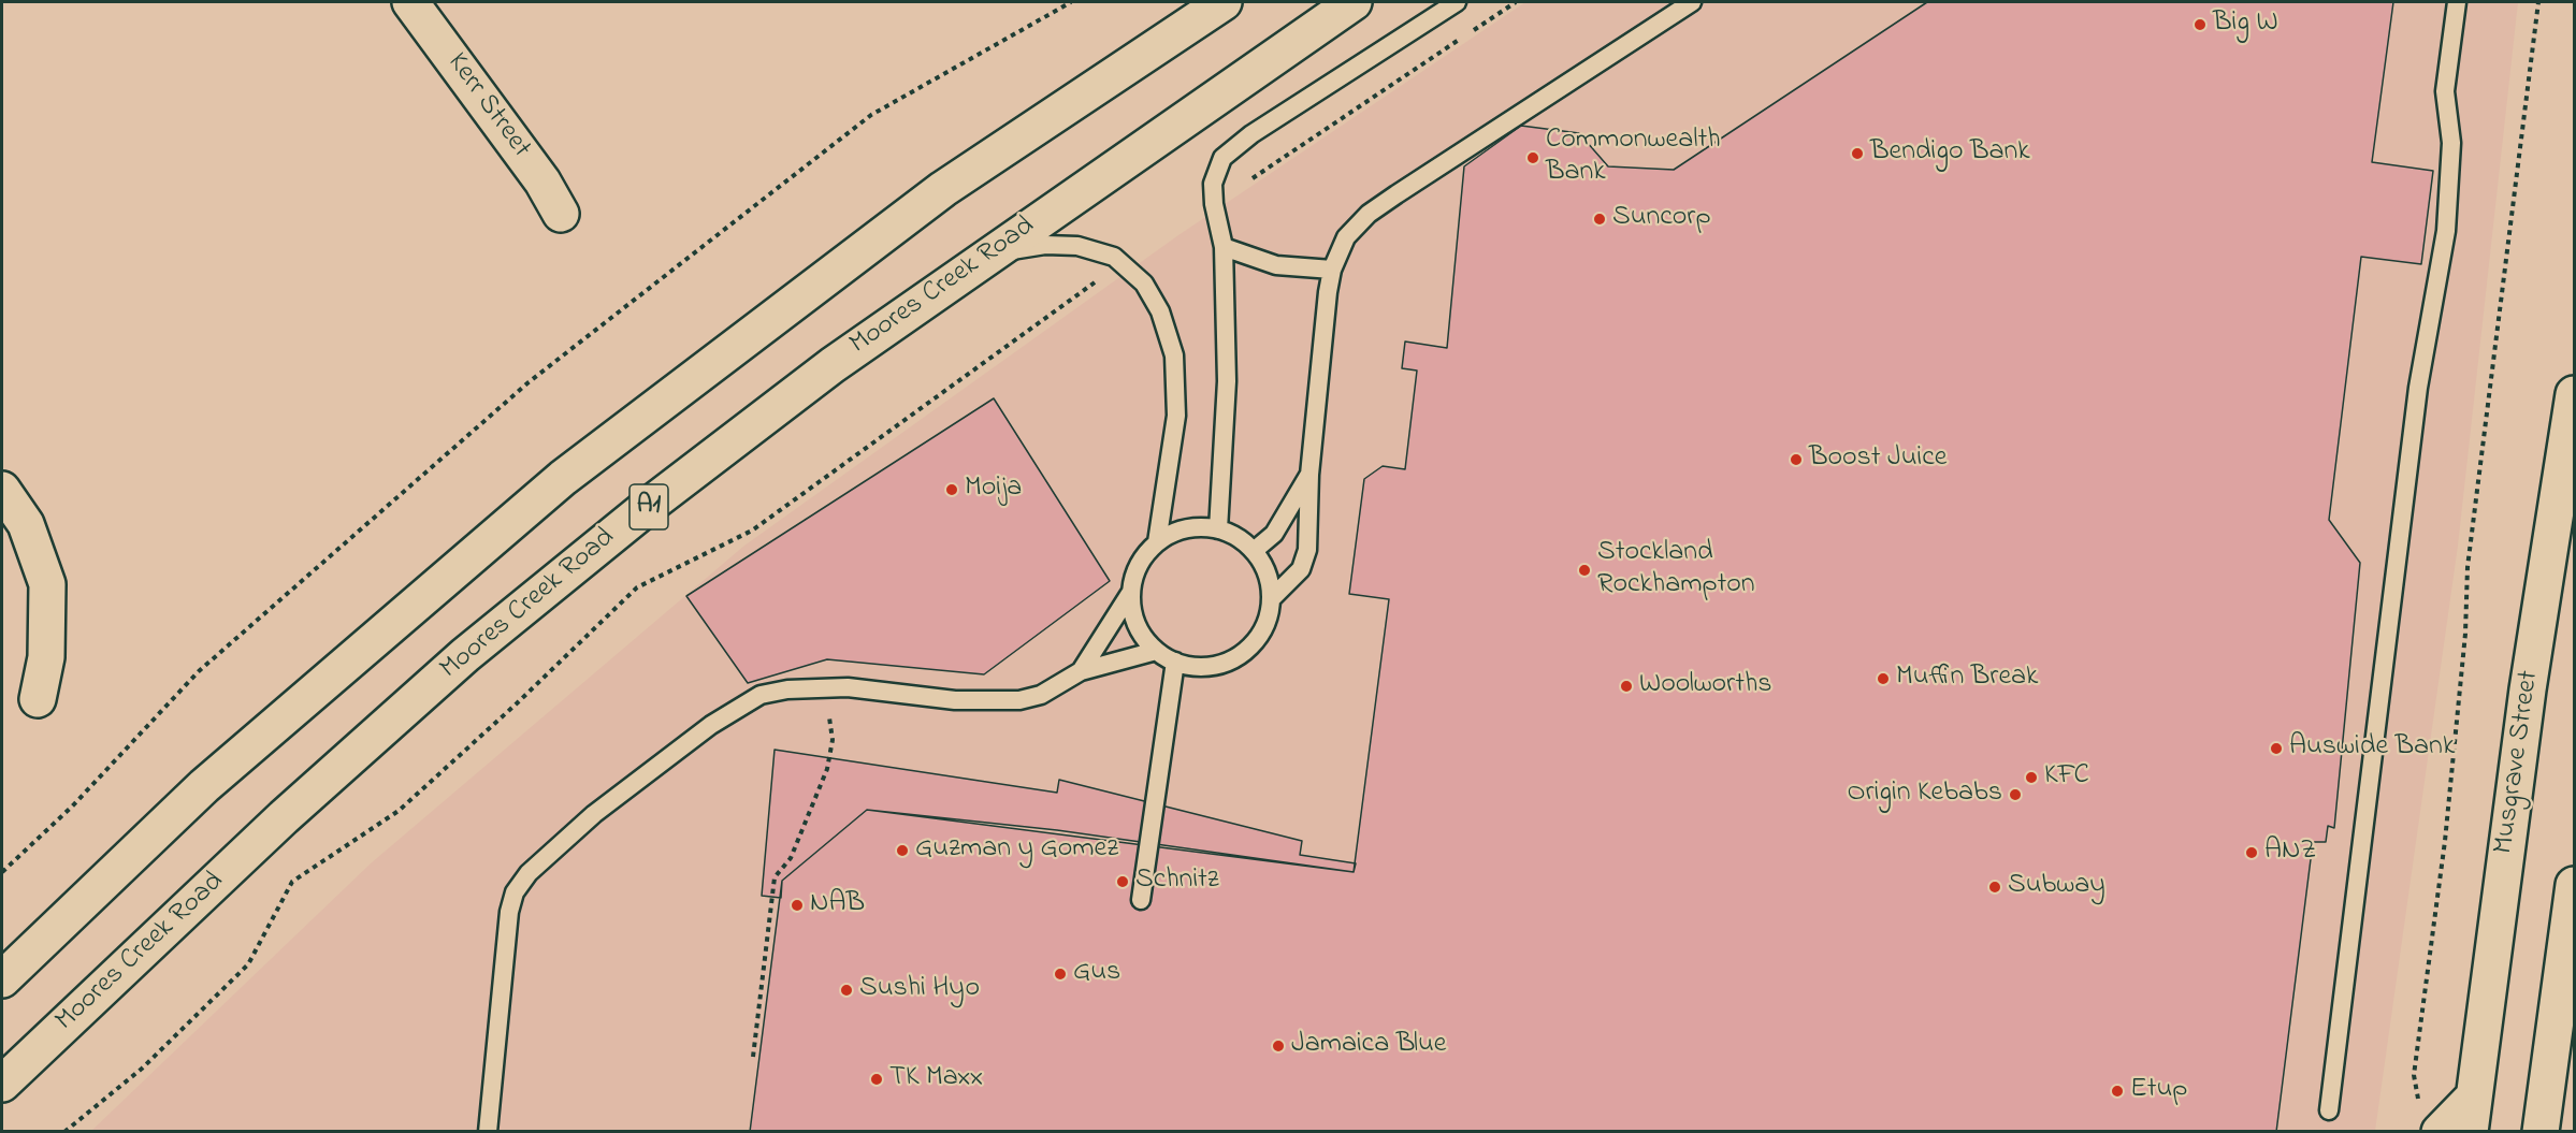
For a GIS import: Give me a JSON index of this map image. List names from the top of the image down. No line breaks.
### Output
{"streets":{"main road":["Kerr Street","Moores Creek Road","A1","Musgrave Street"]},"places":["Big W","Bendigo Bank","Commonwealth Bank","Suncorp","Boost Juice","Moija","Stockland Rockhampton","Muffin Break","Woolworths","Auswide Bank","KFC","Origin Kebabs","Guzman y Gomez","ANZ","Schnitz","Subway","NAB","Gus","Sushi Hyo","Jamaica Blue","TK Maxx","Etup"]}
